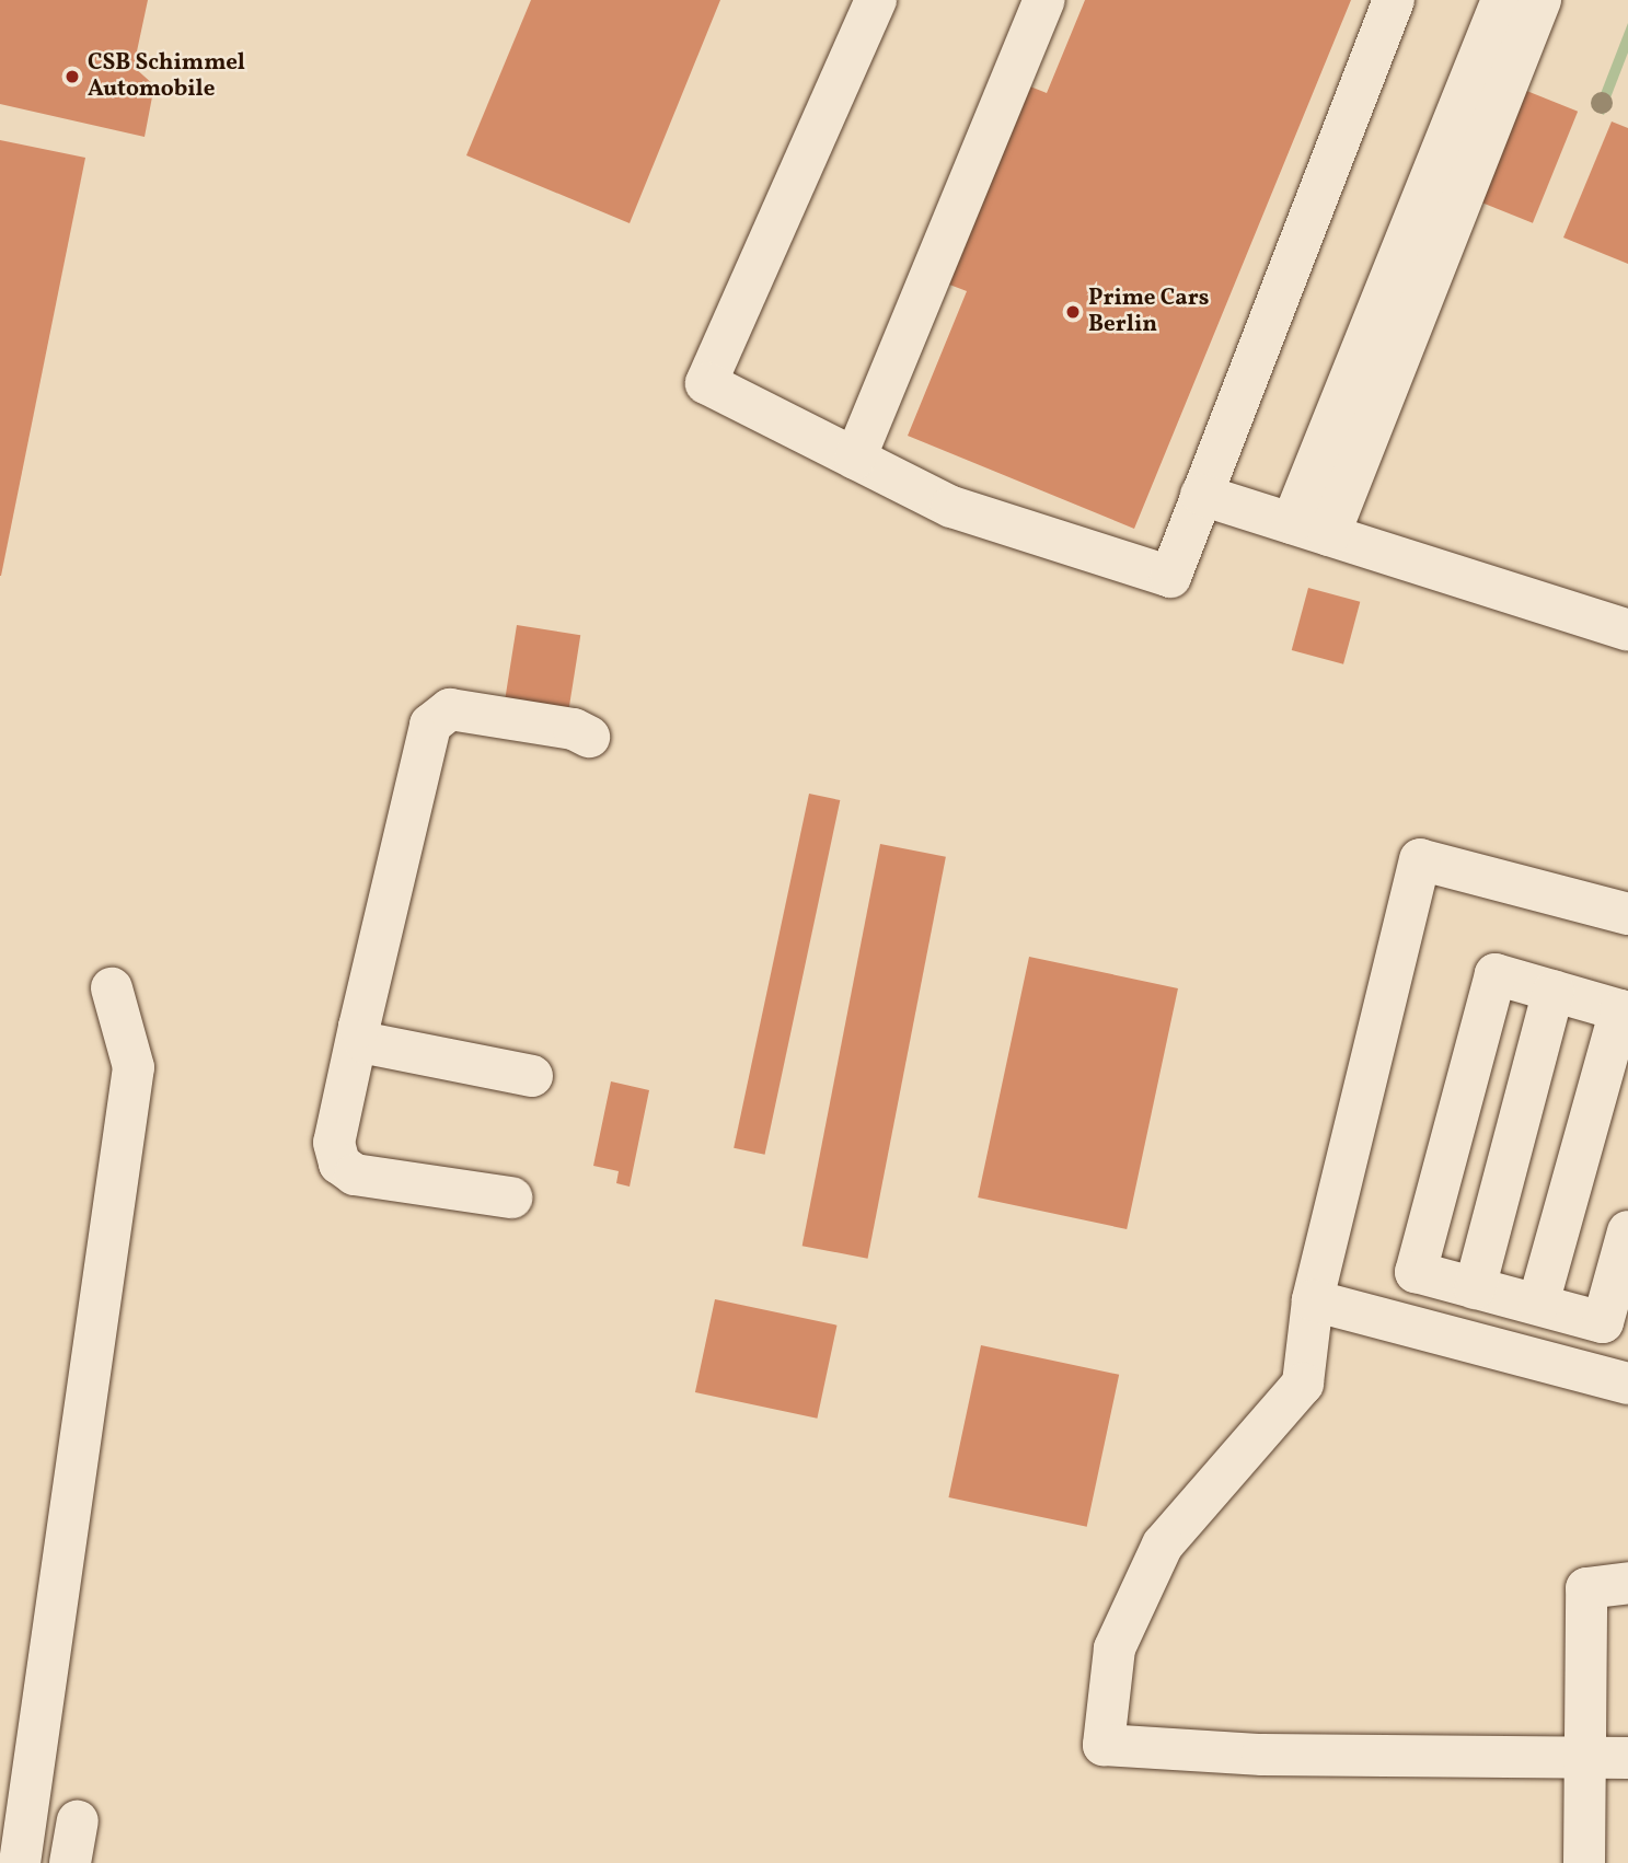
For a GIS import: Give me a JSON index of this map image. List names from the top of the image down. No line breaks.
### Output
{"places":["CSB Schimmel Automobile","Prime Cars Berlin"]}
